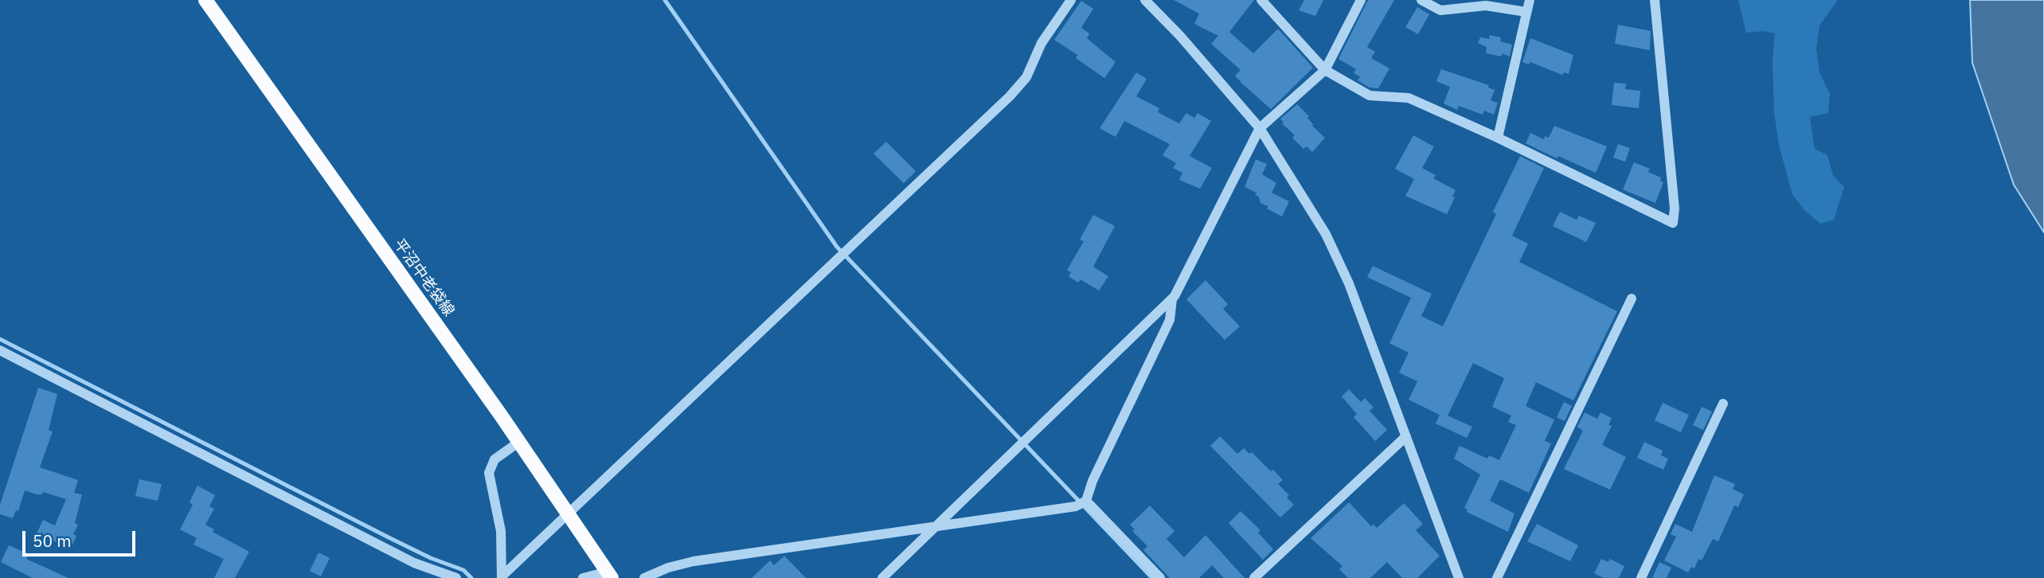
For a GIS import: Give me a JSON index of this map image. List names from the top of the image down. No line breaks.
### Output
{"streets":{"main road":["平沼中老袋線"]},"scale_bar":"50 m"}
